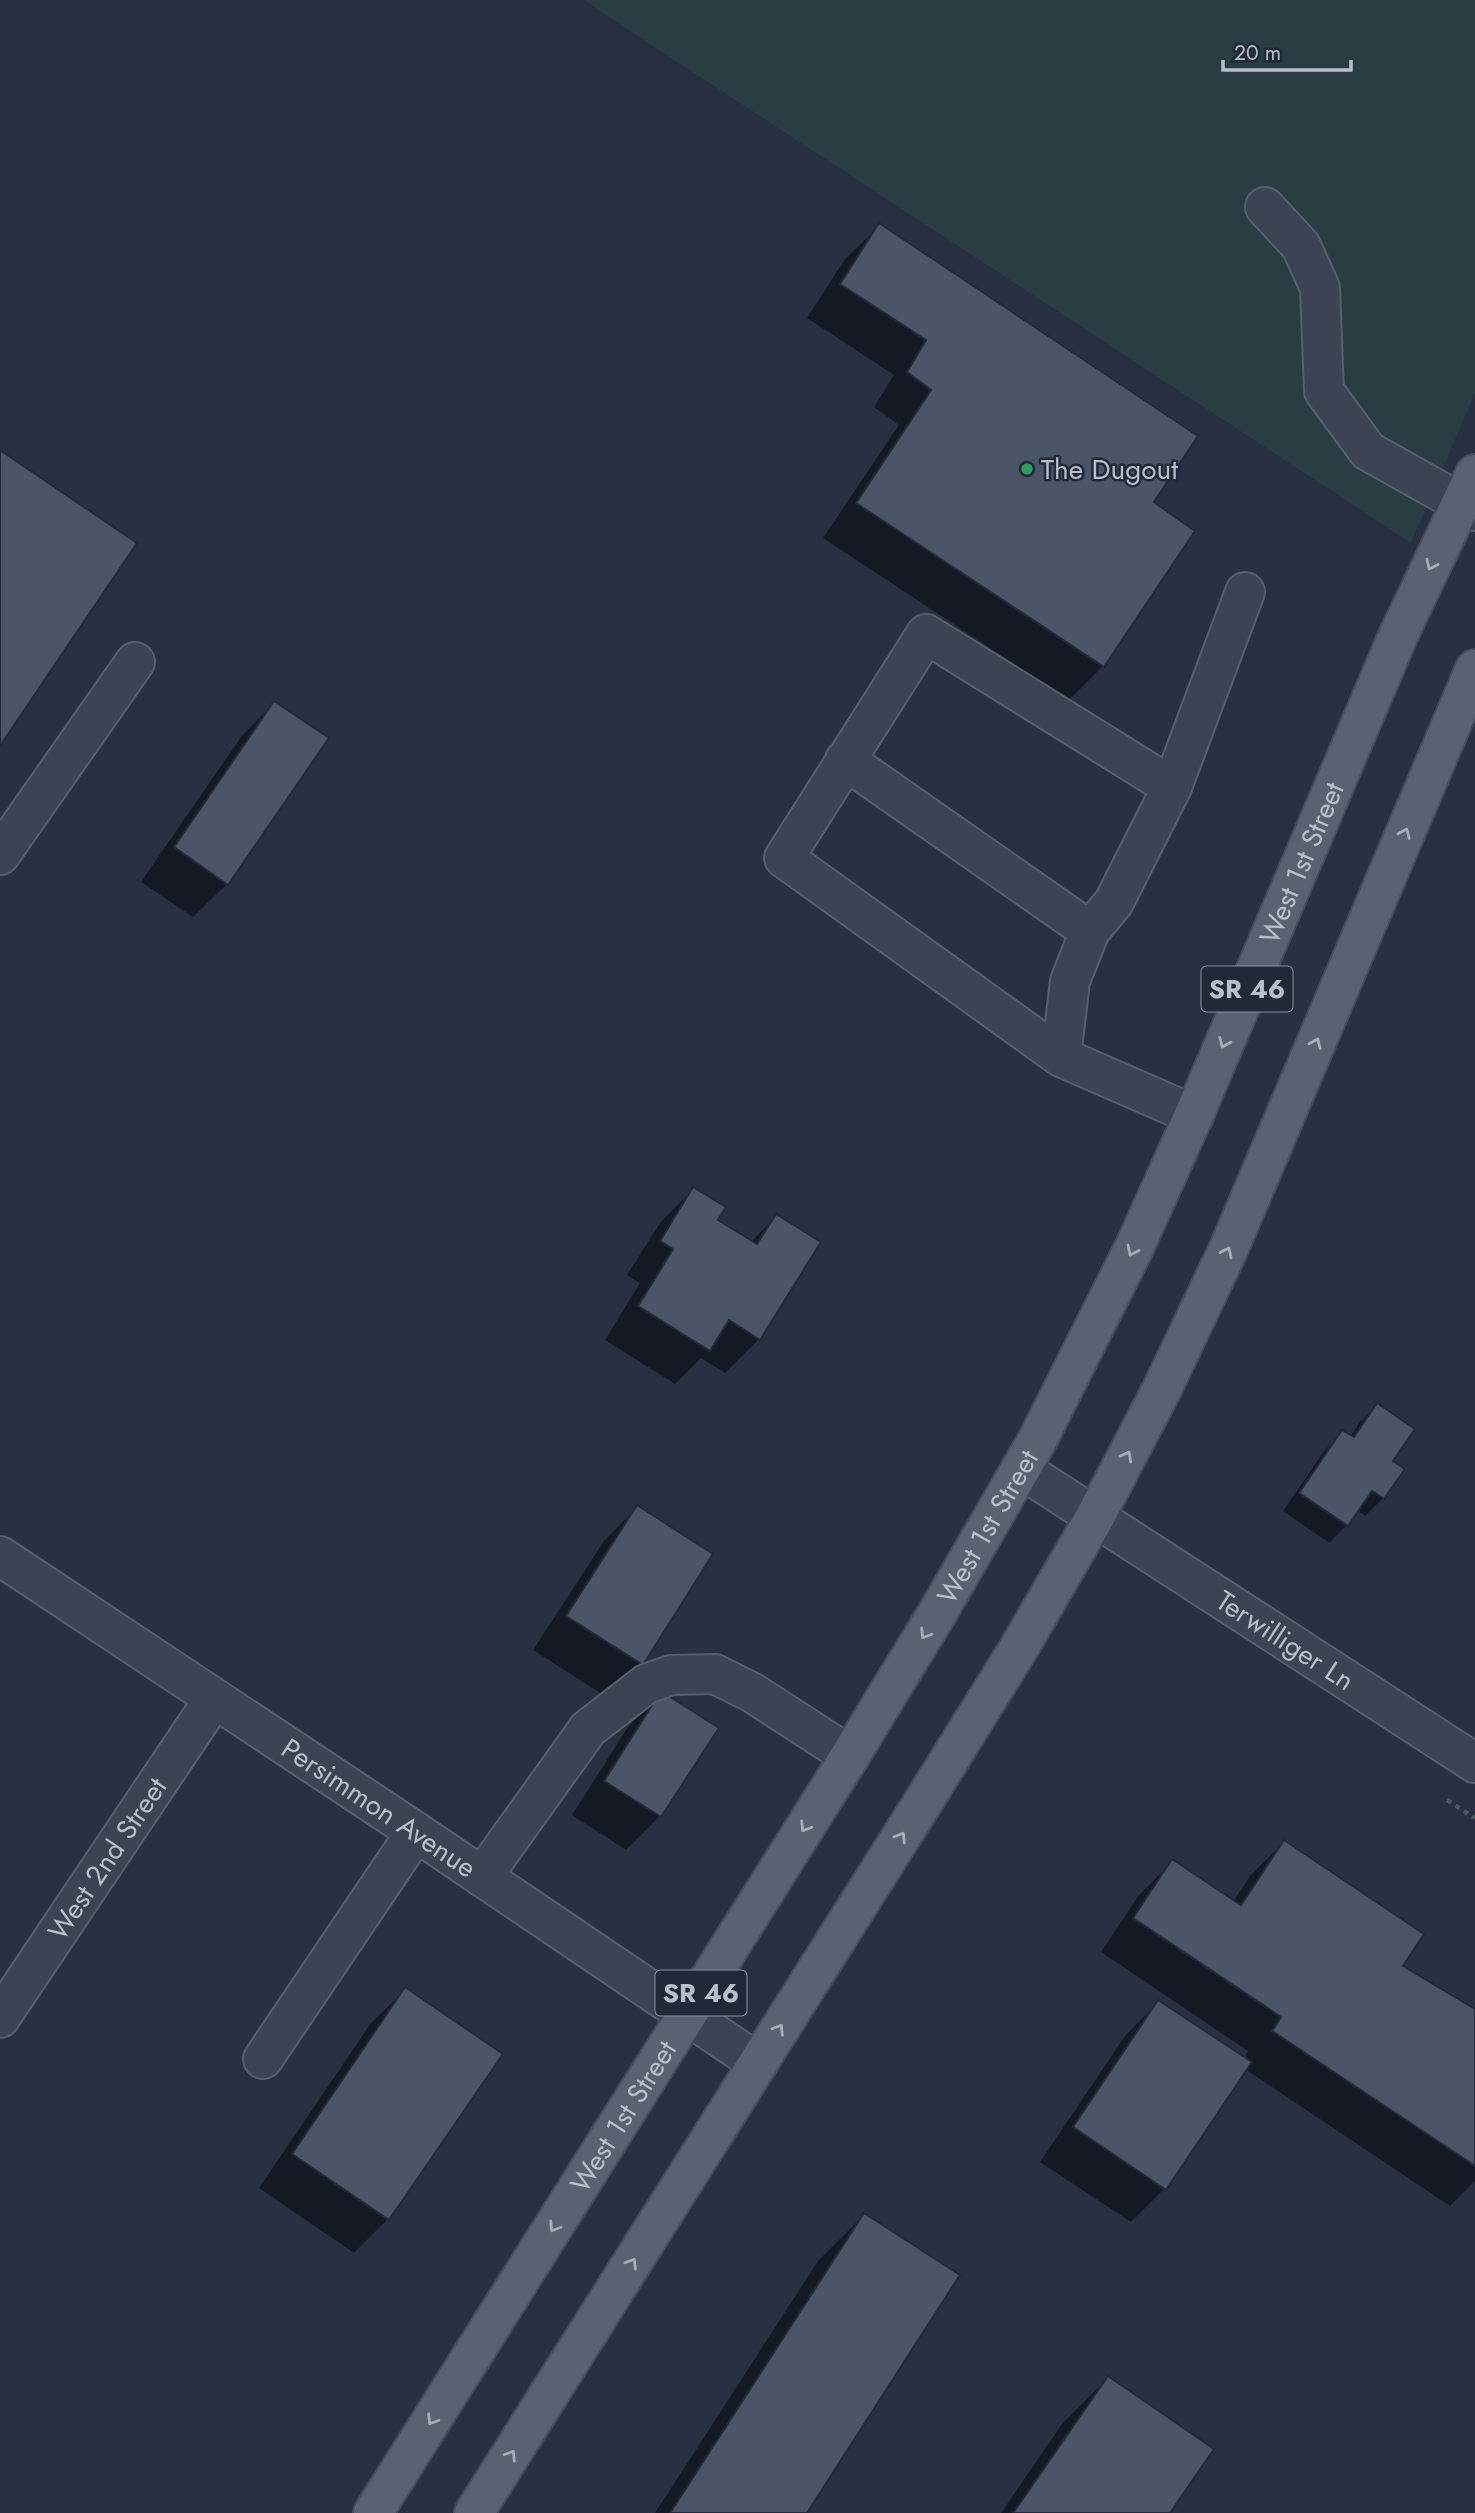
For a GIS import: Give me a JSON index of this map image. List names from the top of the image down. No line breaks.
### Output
{"streets":{"main road":["West 1st Street","SR 46"],"street":["Terwilliger Ln","Persimmon Avenue","West 2nd Street"]},"crossings":[["West 1st Street","Terwilliger Ln"],["West 1st Street","Persimmon Avenue"],["SR 46","Terwilliger Ln"],["SR 46","Persimmon Avenue"],["Persimmon Avenue","West 2nd Street"]],"places":["The Dugout"],"scale_bar":"20 m"}
